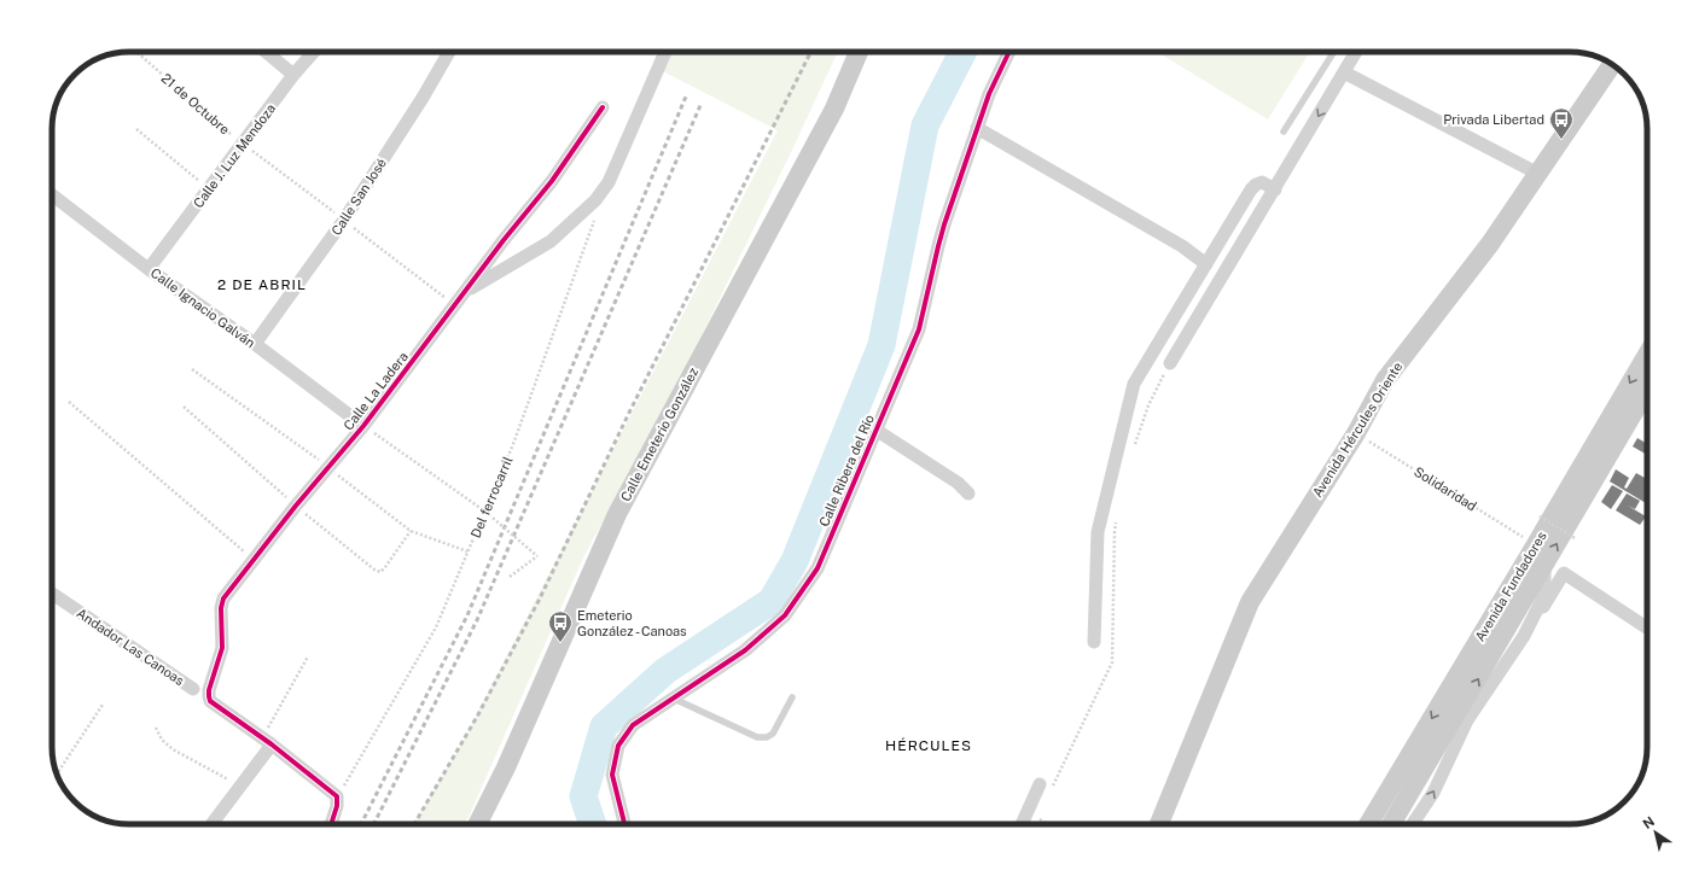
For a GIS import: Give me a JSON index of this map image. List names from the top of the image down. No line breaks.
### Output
{"streets":{"street":["Calle J. Luz Mendoza","Calle San José","Calle Ignacio Galván","Calle La Ladera","Avenida Hércules Oriente","Calle Emeterio González","Calle Ribera del Río","Avenida Fundadores","Andador Las Canoas"],"path":["21 de Octubre","Solidaridad","Del ferrocarril"]},"crossings":[["21 de Octubre","Calle J. Luz Mendoza"],["Calle J. Luz Mendoza","Calle Ignacio Galván"],["Calle San José","Calle Ignacio Galván"],["Calle Ignacio Galván","Calle La Ladera"],["Avenida Hércules Oriente","Solidaridad"],["Solidaridad","Avenida Fundadores"]],"districts":["2 DE ABRIL","HÉRCULES"],"places":{"bus stop":["Privada Libertad","Emeterio González - Canoas"]},"north":"top left"}
